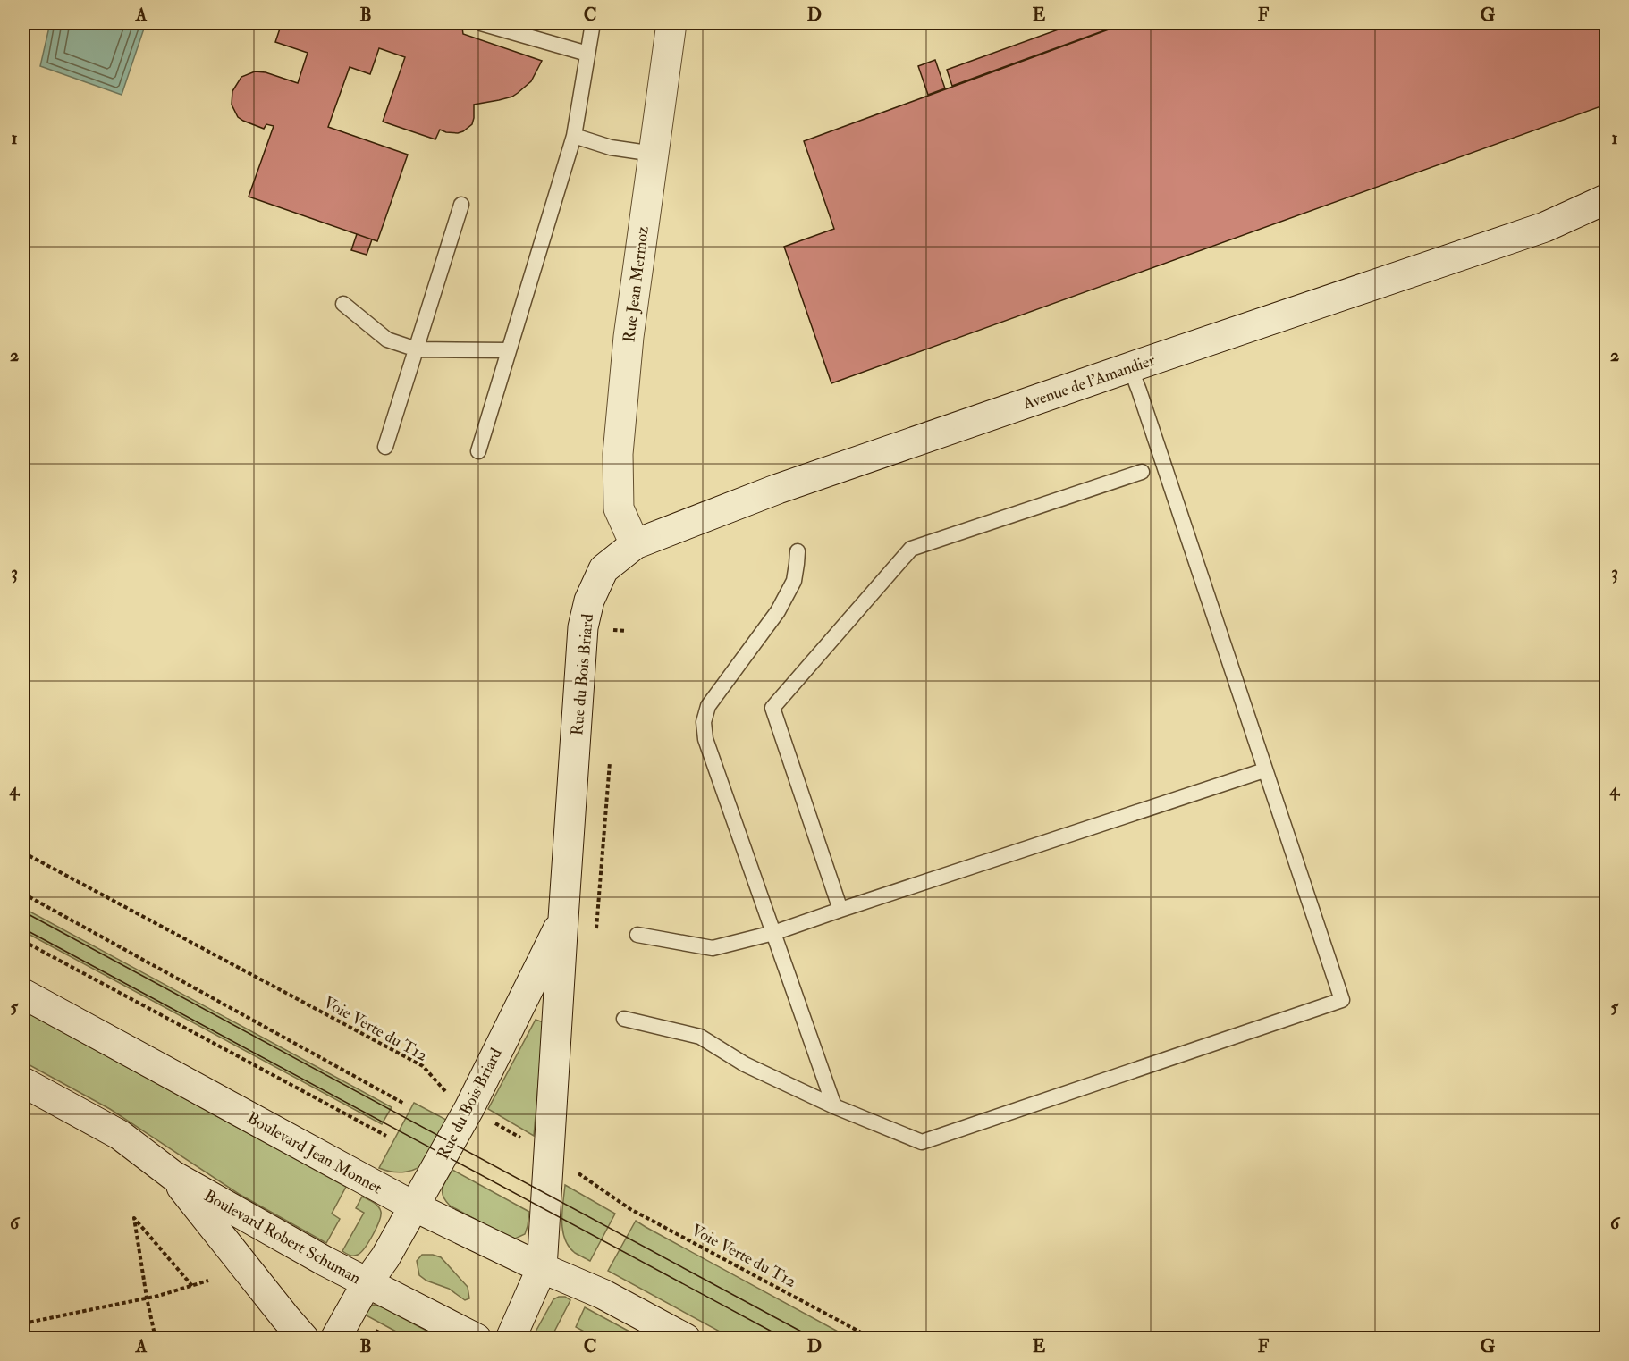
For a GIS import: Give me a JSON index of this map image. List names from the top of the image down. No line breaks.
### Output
{"streets":{"main road":["Rue Jean Mermoz","Avenue de l'Amandier","Rue du Bois Briard","Boulevard Jean Monnet","Boulevard Robert Schuman"],"path":["Voie Verte du T12"]},"crossings":[["Rue Jean Mermoz","Avenue de l'Amandier"],["Rue Jean Mermoz","Rue du Bois Briard"],["Avenue de l'Amandier","Rue du Bois Briard"],["Rue du Bois Briard","Voie Verte du T12"],["Rue du Bois Briard","Boulevard Jean Monnet"],["Rue du Bois Briard","Boulevard Robert Schuman"]],"grid":{"columns":["A","B","C","D","E","F","G"],"rows":["1","2","3","4","5","6"]}}
